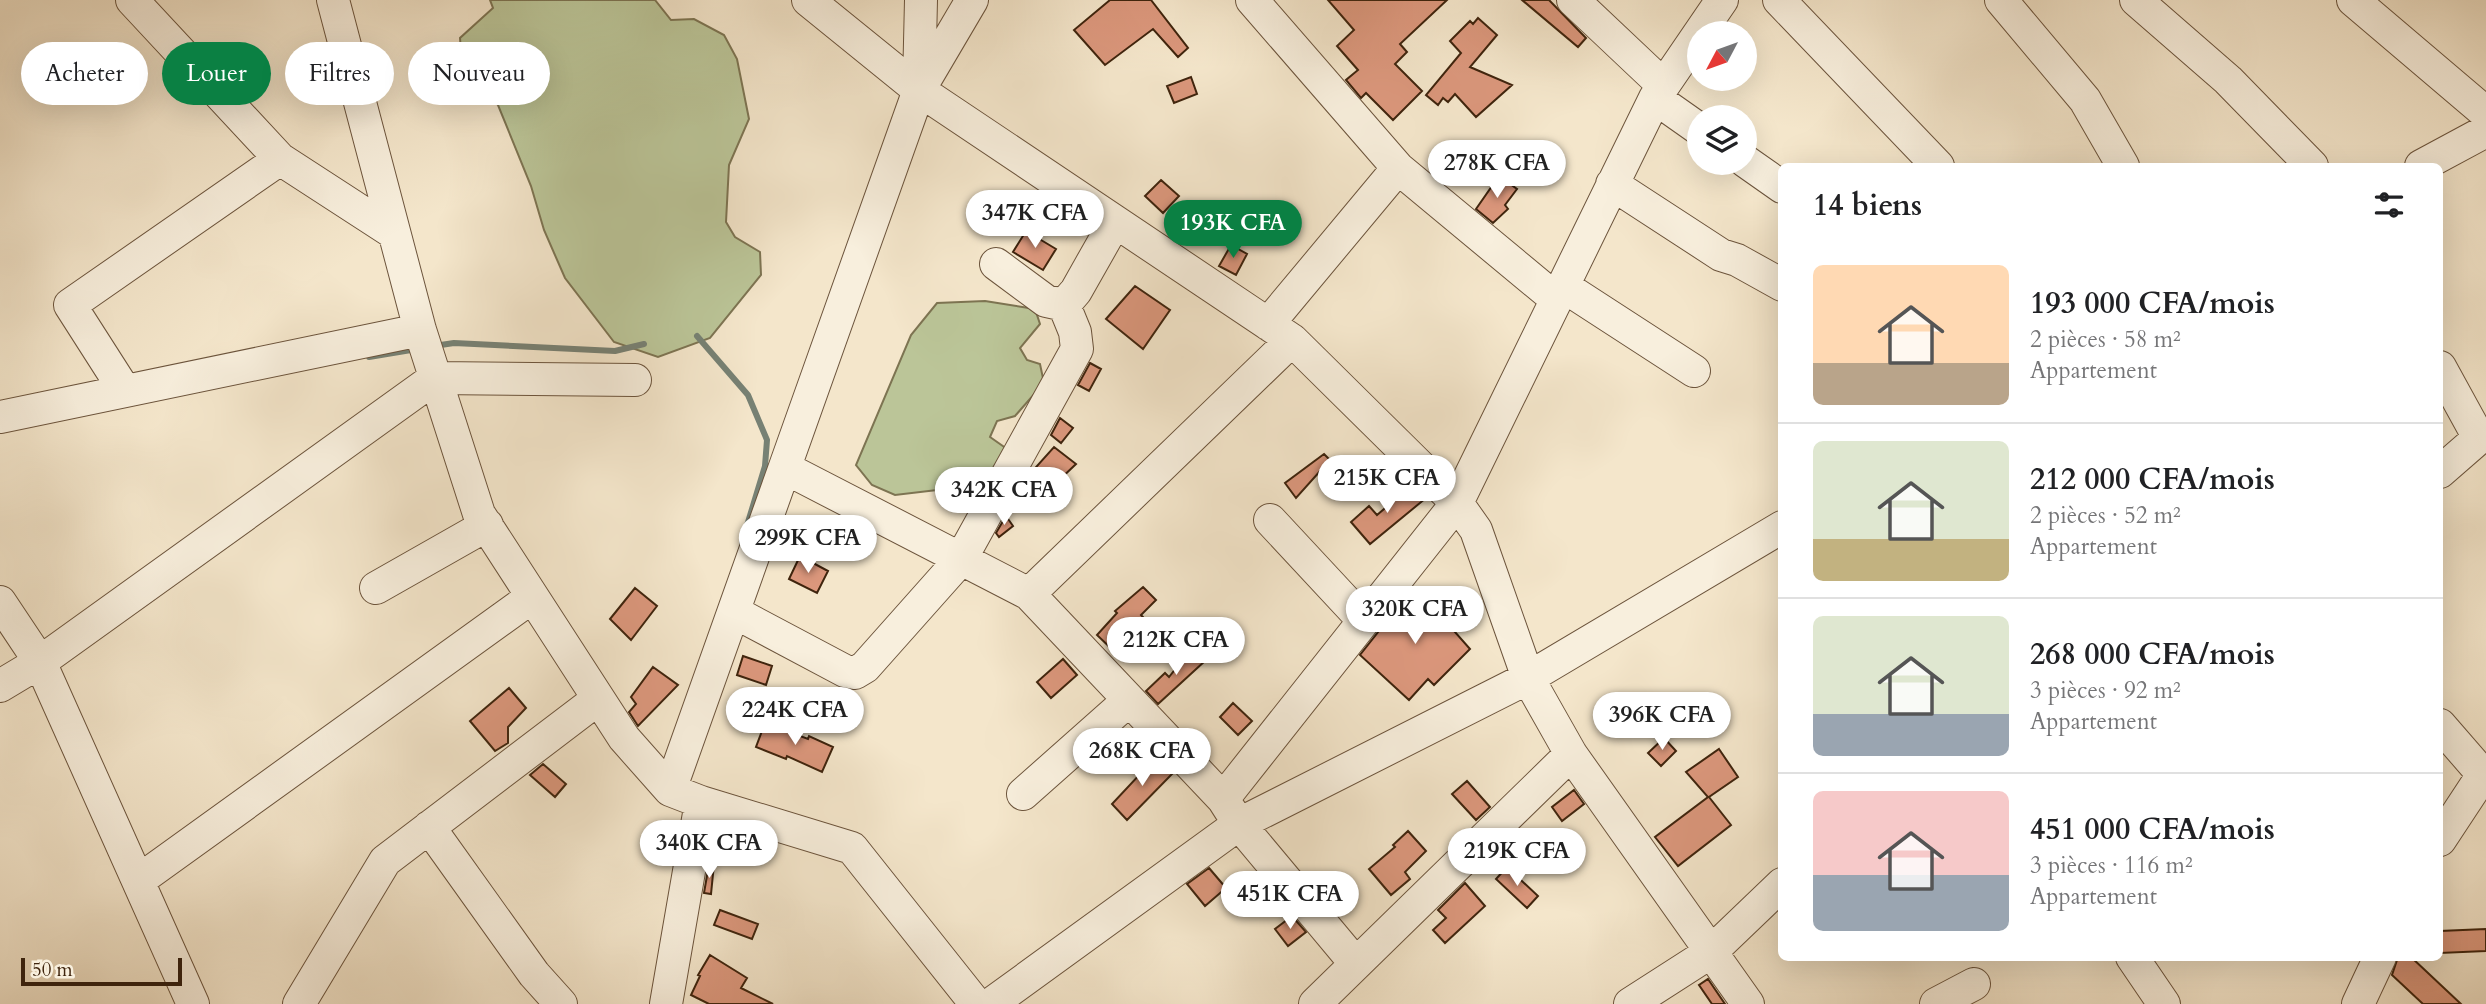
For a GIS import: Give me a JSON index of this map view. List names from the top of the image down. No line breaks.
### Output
{"scale_bar":"50 m","north":"bottom left","page":{"chip":["Acheter","Louer","Filtres","Nouveau"],"price":["278K CFA","347K CFA","193K CFA","215K CFA","342K CFA","299K CFA","320K CFA","212K CFA","224K CFA","396K CFA","268K CFA","340K CFA","219K CFA","451K CFA"],"heading":"14 biens","list":[{"name":"193 000 CFA/mois","note":"2 pièces · 58 m² · Appartement"},{"name":"212 000 CFA/mois","note":"2 pièces · 52 m² · Appartement"},{"name":"268 000 CFA/mois","note":"3 pièces · 92 m² · Appartement"},{"name":"451 000 CFA/mois","note":"3 pièces · 116 m² · Appartement"}],"scale":"50 m"}}
